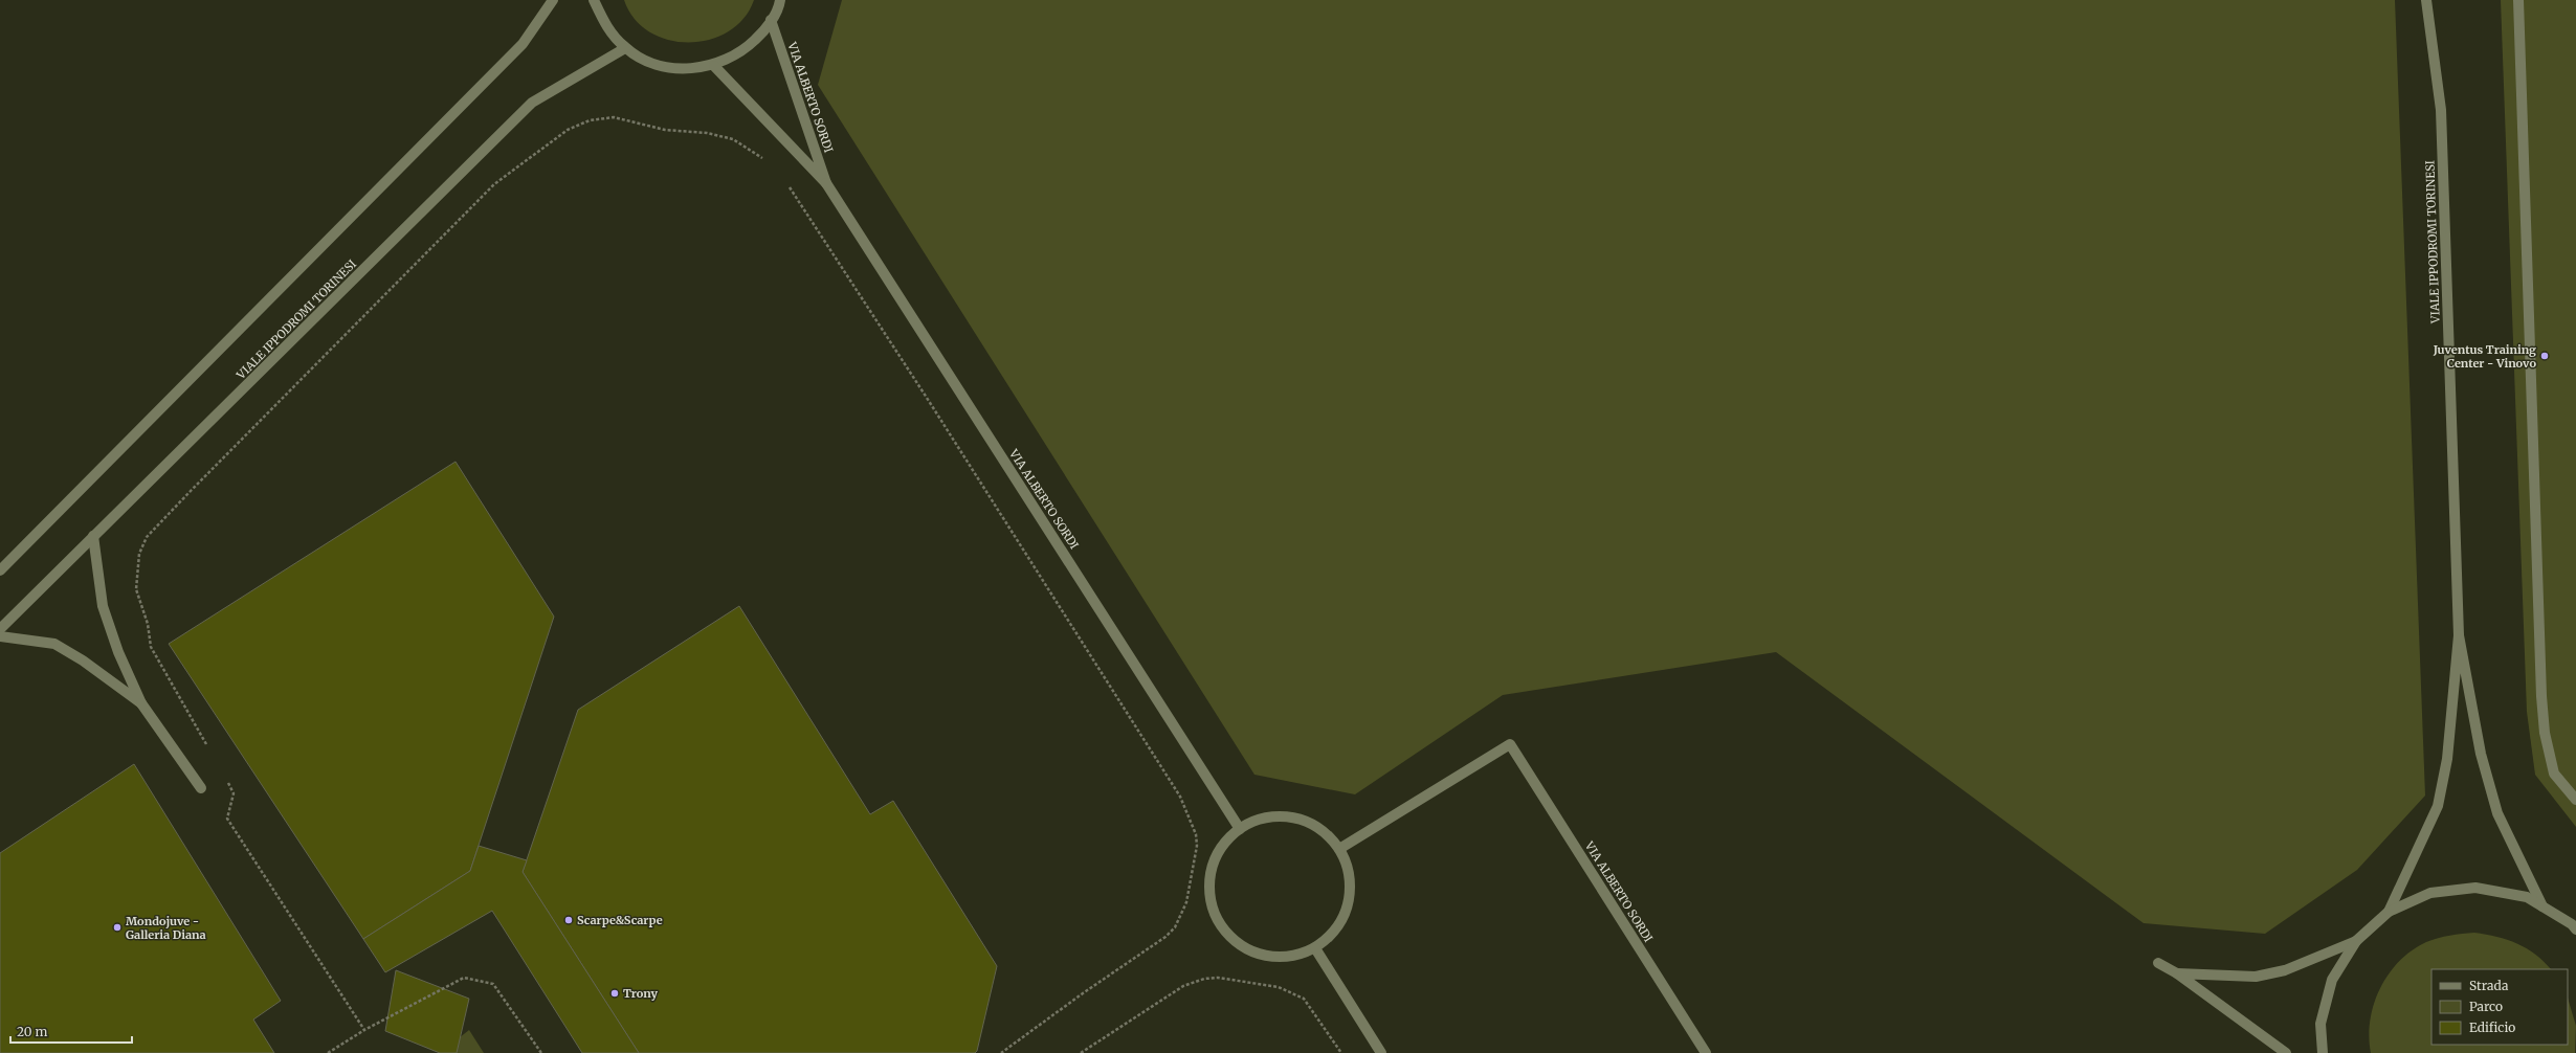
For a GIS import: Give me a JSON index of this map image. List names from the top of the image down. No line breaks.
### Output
{"streets":{"street":["VIA ALBERTO SORDI","VIALE IPPODROMI TORINESI"]},"places":["Juventus Training Center - Vinovo","Scarpe&Scarpe","Mondojuve - Galleria Diana","Trony"],"legend":["Strada","Parco","Edificio"],"scale_bar":"20 m"}
